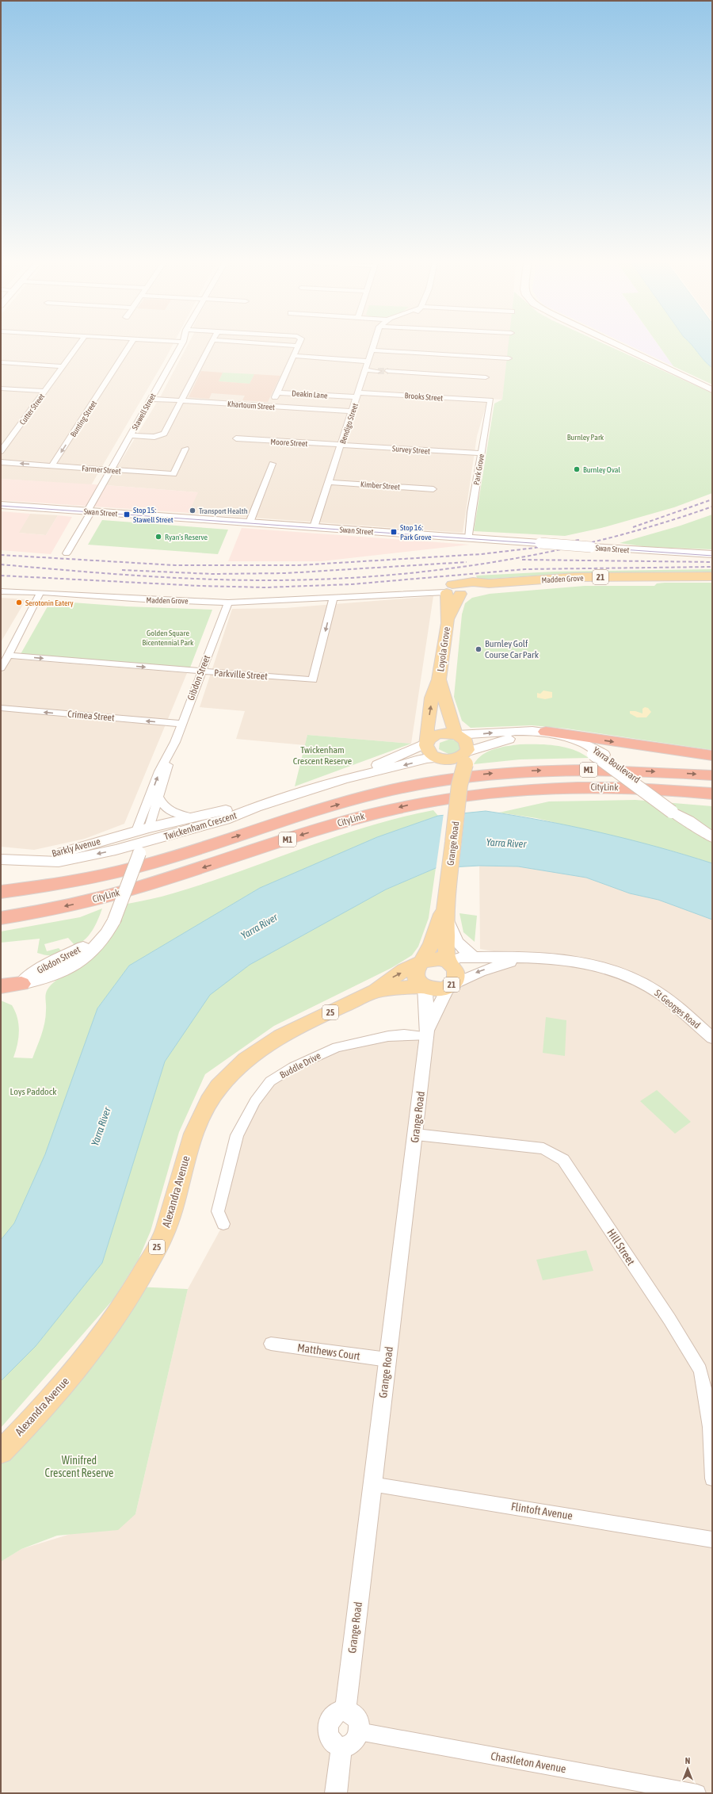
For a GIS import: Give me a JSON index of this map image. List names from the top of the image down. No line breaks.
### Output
{"streets":{"highway":["M1","CityLink"],"main road":["Swan Street","21","Madden Grove","Loyola Grove","Gibdon Street","Yarra Boulevard","Twickenham Crescent","Grange Road","Barkly Avenue","25","Alexandra Avenue"],"street":["Deakin Lane","Brooks Street","Khartoum Street","Cutter Street","Stawell Street","Bunting Street","Bendigo Street","Moore Street","Survey Street","Farmer Street","Park Grove","Kimber Street","Parkville Street","Crimea Street","St Georges Road","Buddle Drive","Hill Street","Matthews Court","Flintoft Avenue","Chastleton Avenue"]},"crossings":[["Deakin Lane","Brooks Street"],["Deakin Lane","Bendigo Street"],["Brooks Street","Bendigo Street"],["Brooks Street","Park Grove"],["Khartoum Street","Stawell Street"],["Khartoum Street","Bendigo Street"],["Stawell Street","Farmer Street"],["Stawell Street","Swan Street"],["Bunting Street","Farmer Street"],["Bendigo Street","Moore Street"],["Bendigo Street","Survey Street"],["Bendigo Street","Kimber Street"],["Bendigo Street","Swan Street"],["Moore Street","Survey Street"],["Survey Street","Park Grove"],["Park Grove","Swan Street"],["21","Loyola Grove"],["21","Yarra Boulevard"],["21","Twickenham Crescent"],["21","Grange Road"],["21","St Georges Road"],["21","Alexandra Avenue"],["Madden Grove","Loyola Grove"],["Madden Grove","Parkville Street"],["Madden Grove","Gibdon Street"],["Loyola Grove","Yarra Boulevard"],["Loyola Grove","Twickenham Crescent"],["Parkville Street","Gibdon Street"],["Gibdon Street","Crimea Street"],["Gibdon Street","Twickenham Crescent"],["Gibdon Street","Barkly Avenue"],["Yarra Boulevard","Twickenham Crescent"],["Yarra Boulevard","Grange Road"],["M1","CityLink"],["Twickenham Crescent","Grange Road"],["Twickenham Crescent","Barkly Avenue"],["Grange Road","St Georges Road"],["Grange Road","Buddle Drive"],["Grange Road","Alexandra Avenue"],["Grange Road","Hill Street"],["Grange Road","Matthews Court"],["Grange Road","Flintoft Avenue"],["Grange Road","Chastleton Avenue"],["St Georges Road","Alexandra Avenue"]],"one_way":["Bunting Street","Crimea Street"],"water":["Yarra River"],"parks":["Burnley Park","Golden Square Bicentennial Park","Twickenham Crescent Reserve","Loys Paddock","Winifred Crescent Reserve"],"places":{"other":["Burnley Oval","Transport Health","Ryan's Reserve","Serotonin Eatery","Burnley Golf Course Car Park"],"transit":["Stop 15: Stawell Street","Stop 16: Park Grove"]},"north":"top"}
